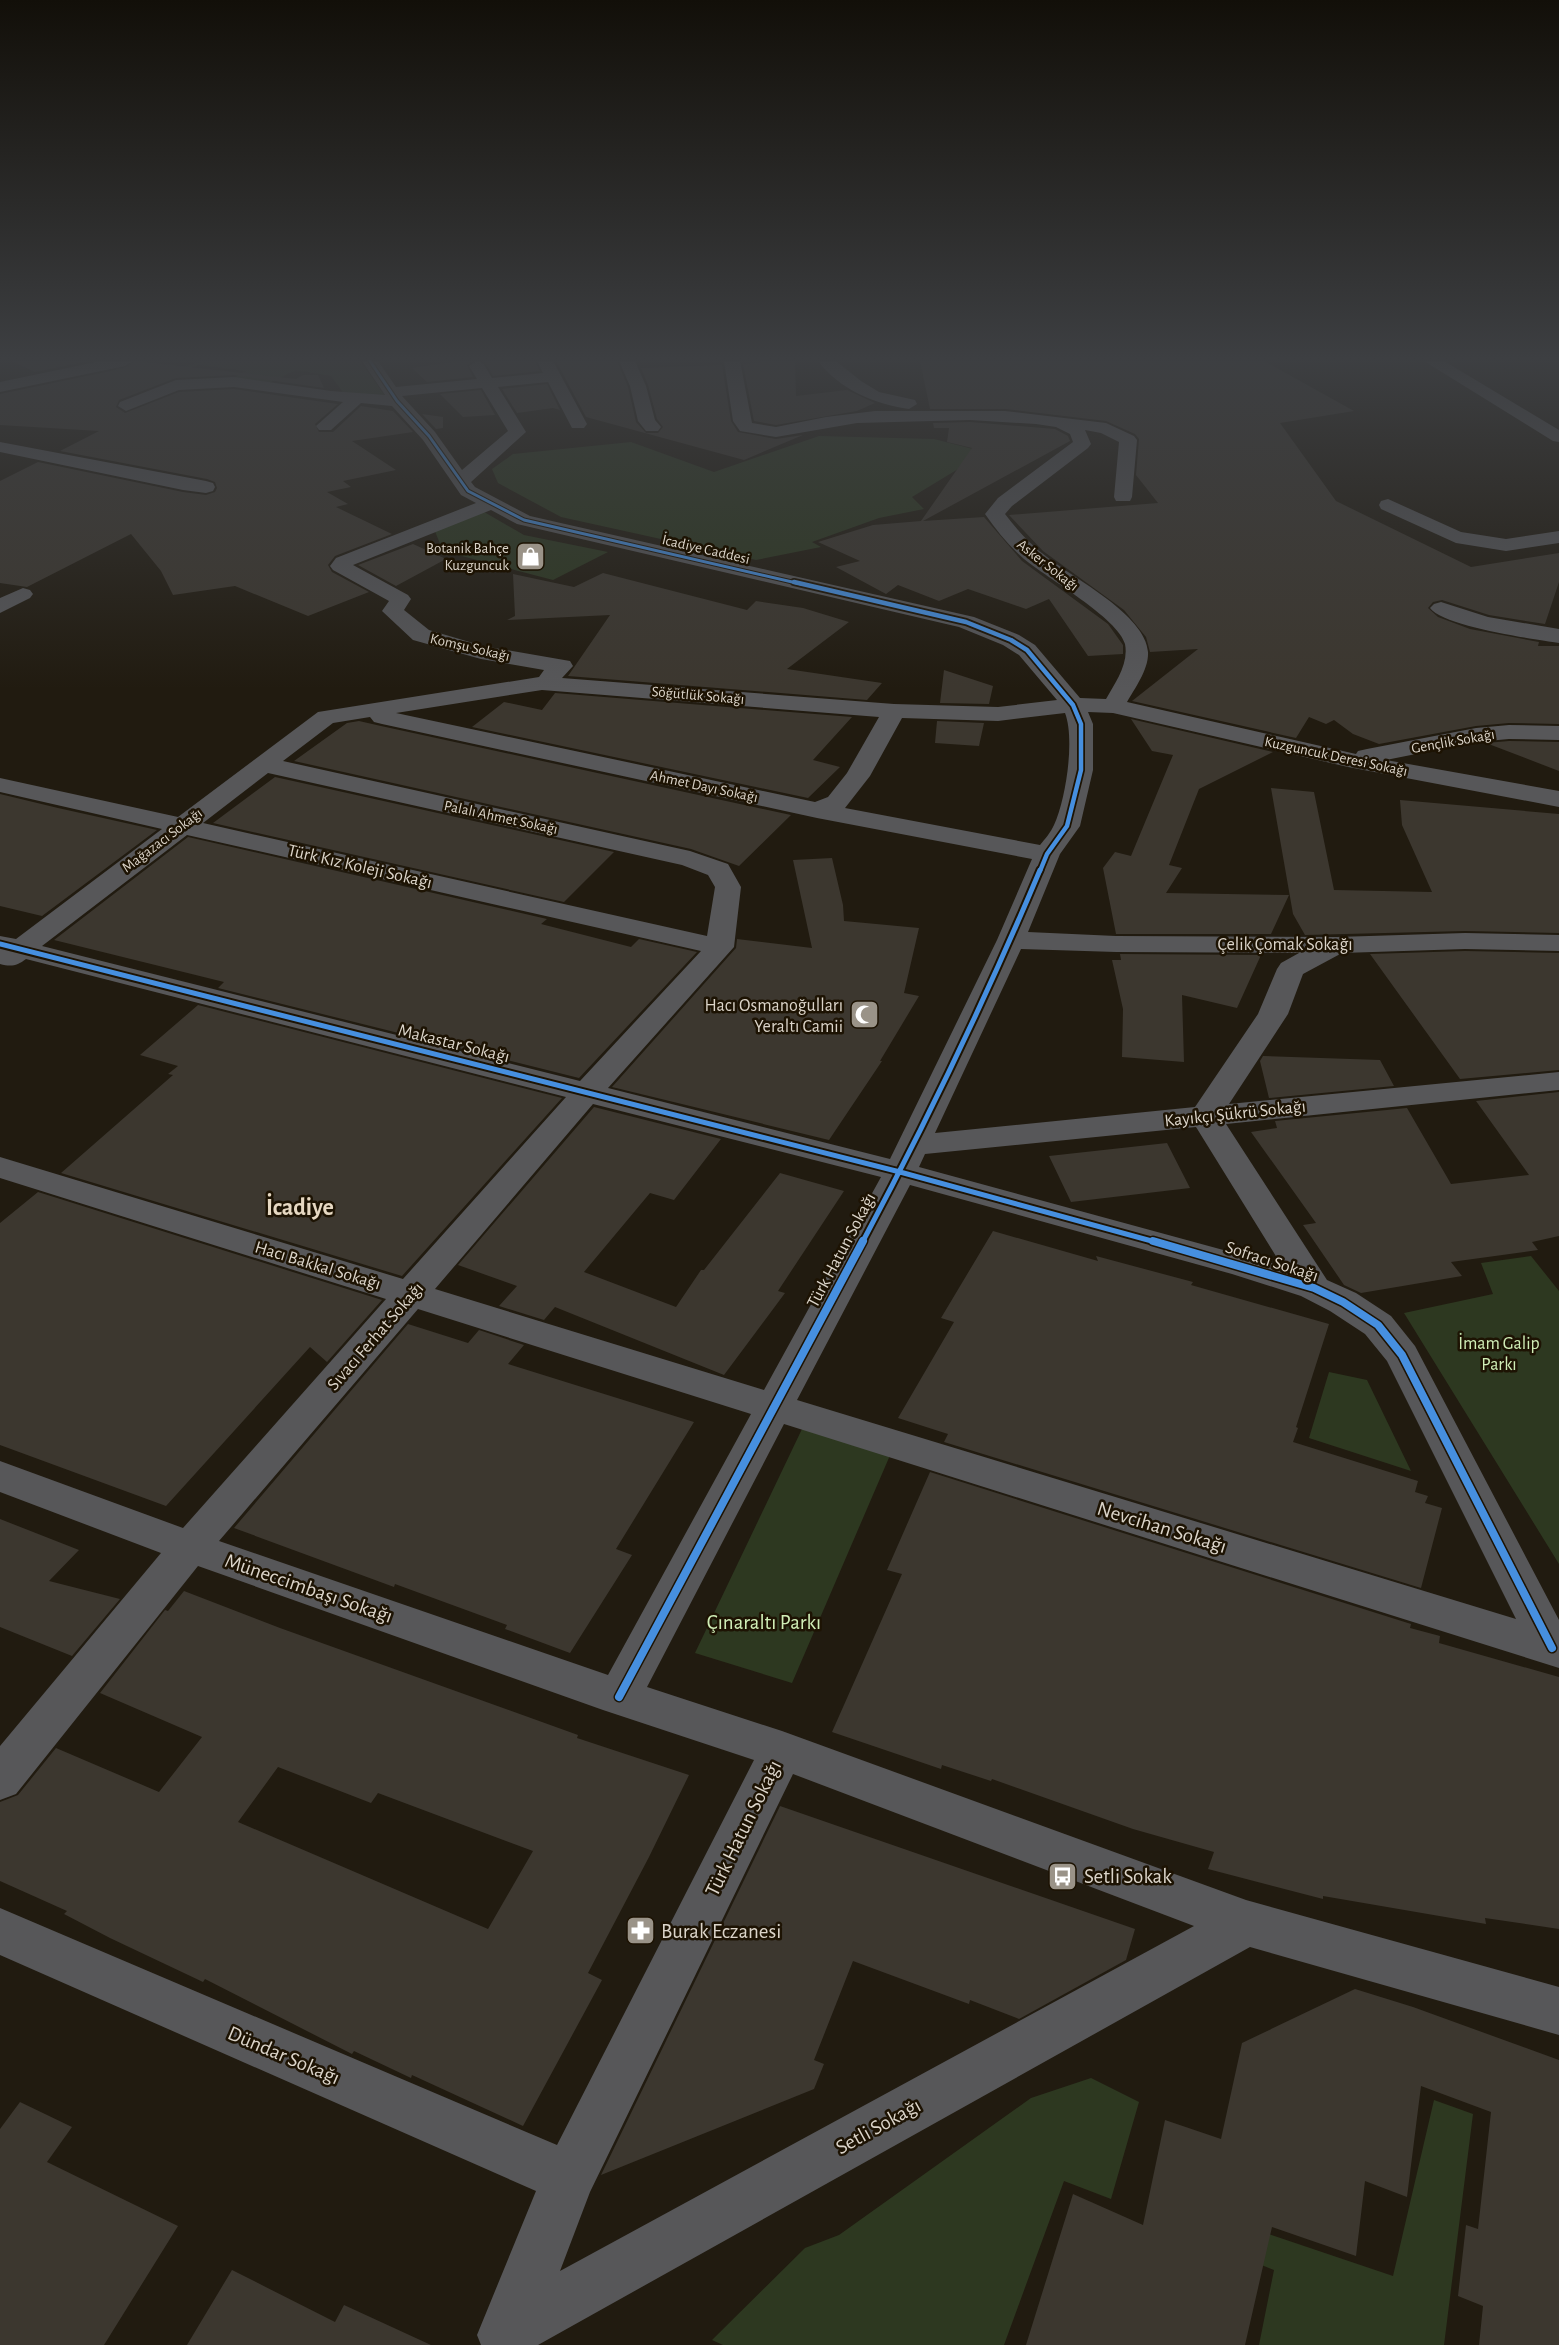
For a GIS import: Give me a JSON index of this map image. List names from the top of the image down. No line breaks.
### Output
{"streets":{"street":["İcadiye Caddesi","Asker Sokağı","Komşu Sokağı","Söğütlük Sokağı","Gençlik Sokağı","Kuzguncuk Deresi Sokağı","Ahmet Dayı Sokağı","Palalı Ahmet Sokağı","Mağazacı Sokağı","Türk Kız Koleji Sokağı","Çelik Çomak Sokağı","Makastar Sokağı","Kayıkçı Şükrü Sokağı","Türk Hatun Sokağı","Sofracı Sokağı","Hacı Bakkal Sokağı","Sıvacı Ferhat Sokağı","Nevcihan Sokağı","Müneccimbaşı Sokağı","Dündar Sokağı","Setli Sokağı"]},"crossings":[["İcadiye Caddesi","Komşu Sokağı"],["İcadiye Caddesi","Söğütlük Sokağı"],["İcadiye Caddesi","Türk Hatun Sokağı"],["Asker Sokağı","Kuzguncuk Deresi Sokağı"],["Komşu Sokağı","Söğütlük Sokağı"],["Söğütlük Sokağı","Ahmet Dayı Sokağı"],["Söğütlük Sokağı","Mağazacı Sokağı"],["Söğütlük Sokağı","Türk Hatun Sokağı"],["Gençlik Sokağı","Kuzguncuk Deresi Sokağı"],["Ahmet Dayı Sokağı","Türk Hatun Sokağı"],["Palalı Ahmet Sokağı","Mağazacı Sokağı"],["Palalı Ahmet Sokağı","Türk Kız Koleji Sokağı"],["Palalı Ahmet Sokağı","Sıvacı Ferhat Sokağı"],["Mağazacı Sokağı","Türk Kız Koleji Sokağı"],["Mağazacı Sokağı","Makastar Sokağı"],["Türk Kız Koleji Sokağı","Sıvacı Ferhat Sokağı"],["Çelik Çomak Sokağı","Türk Hatun Sokağı"],["Makastar Sokağı","Kayıkçı Şükrü Sokağı"],["Makastar Sokağı","Türk Hatun Sokağı"],["Makastar Sokağı","Sofracı Sokağı"],["Makastar Sokağı","Sıvacı Ferhat Sokağı"],["Kayıkçı Şükrü Sokağı","Türk Hatun Sokağı"],["Kayıkçı Şükrü Sokağı","Sofracı Sokağı"],["Türk Hatun Sokağı","Sofracı Sokağı"],["Türk Hatun Sokağı","Hacı Bakkal Sokağı"],["Türk Hatun Sokağı","Nevcihan Sokağı"],["Türk Hatun Sokağı","Müneccimbaşı Sokağı"],["Türk Hatun Sokağı","Dündar Sokağı"],["Türk Hatun Sokağı","Setli Sokağı"],["Sofracı Sokağı","Nevcihan Sokağı"],["Hacı Bakkal Sokağı","Sıvacı Ferhat Sokağı"],["Hacı Bakkal Sokağı","Nevcihan Sokağı"],["Sıvacı Ferhat Sokağı","Müneccimbaşı Sokağı"]],"districts":["İcadiye"],"parks":["İmam Galip Parkı","Çınaraltı Parkı"],"places":{"shop":["Botanik Bahçe Kuzguncuk"],"mosque":["Hacı Osmanoğulları Yeraltı Camii"],"bus stop":["Setli Sokak"],"pharmacy":["Burak Eczanesi"]}}
